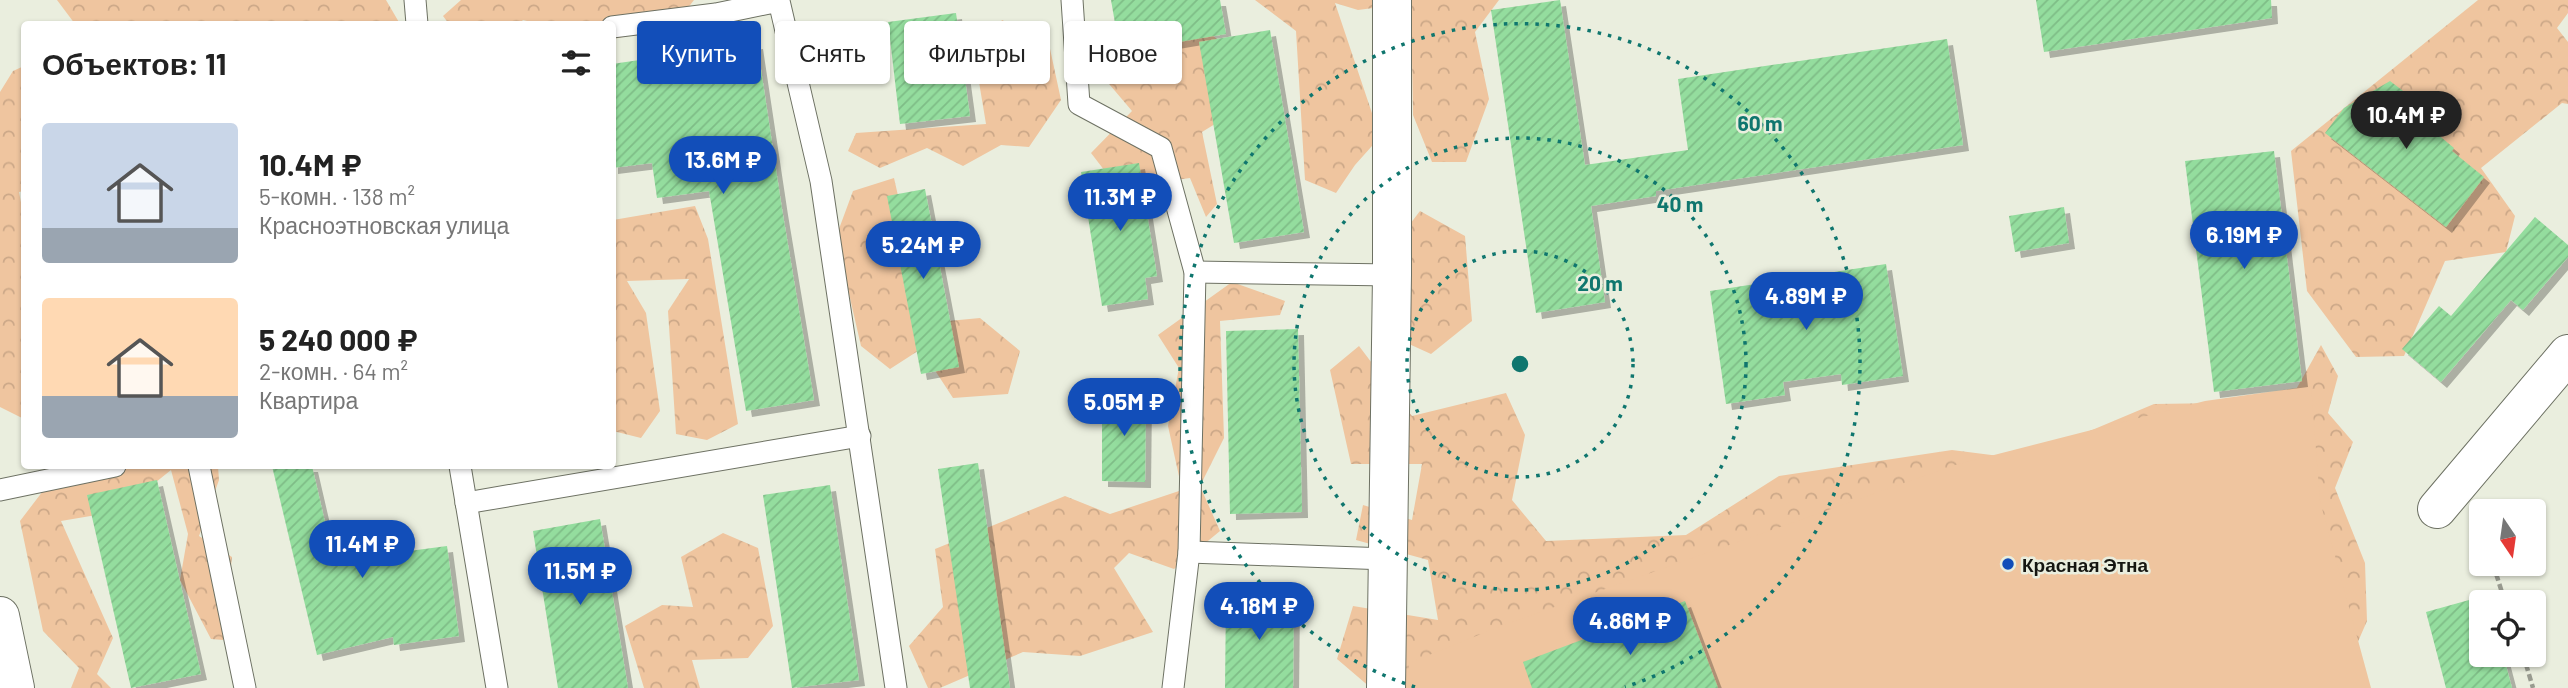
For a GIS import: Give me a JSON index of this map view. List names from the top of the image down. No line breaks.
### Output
{"places":["Красная Этна"],"north":"bottom","page":{"chip":["Купить","Снять","Фильтры","Новое"],"heading":"Объектов: 11","price":["10.4M ₽","13.6M ₽","11.3M ₽","6.19M ₽","5.24M ₽","4.89M ₽","5.05M ₽","11.4M ₽","11.5M ₽","4.18M ₽","4.86M ₽"],"list":[{"name":"10.4M ₽","note":"5-комн. · 138 m² · Красноэтновская улица"},{"name":"5 240 000 ₽","note":"2-комн. · 64 m² · Квартира"}]},"rings":["60 m","40 m","20 m"]}
